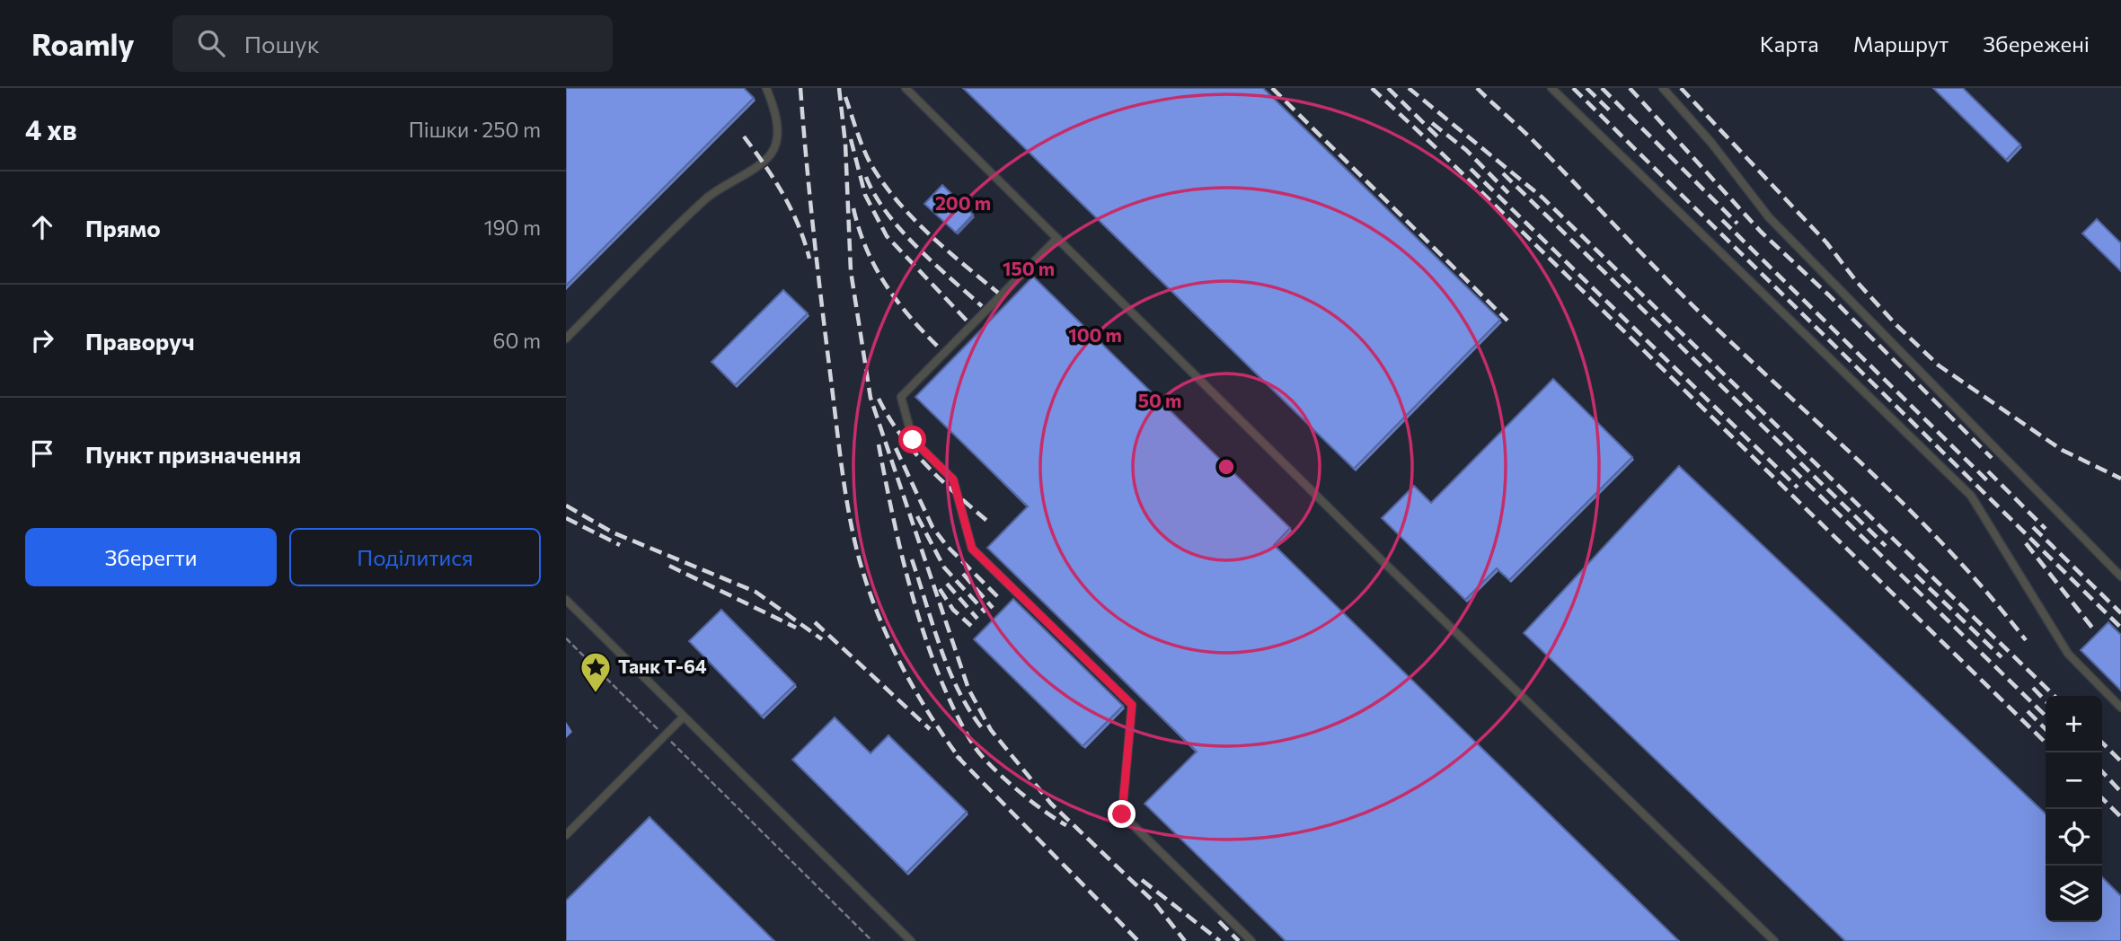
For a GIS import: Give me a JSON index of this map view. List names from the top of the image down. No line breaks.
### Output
{"places":{"place":["Танк Т-64"]},"page":{"header":"Roamly","search":"Пошук","nav":["Карта","Маршрут","Збережені"],"heading":["4 хв","Пішки · 250 m"],"list":[["Прямо","190 m"],["Праворуч","60 m"],"Пункт призначення"],"buttons":["Зберегти","Поділитися"],"map_buttons":["+","−"]},"rings":["200 m","150 m","100 m","50 m"]}
